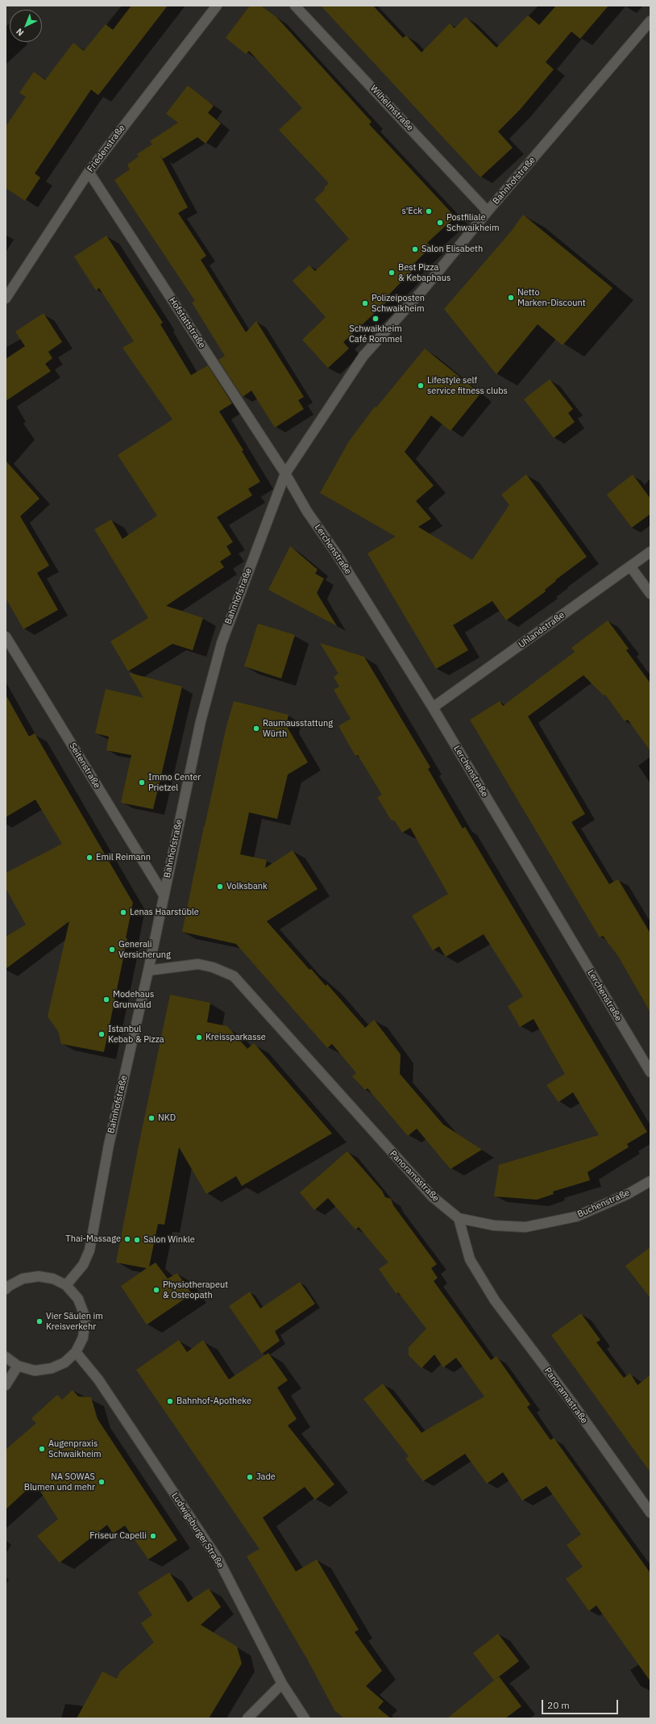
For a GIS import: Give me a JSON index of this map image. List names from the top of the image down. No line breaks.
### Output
{"streets":{"street":["Wilhelmstraße","Friedenstraße","Bahnhofstraße","Hofstattstraße","Lerchenstraße","Uhlandstraße","Seitenstraße","Panoramastraße","Buchenstraße","Ludwigsburger Straße"]},"crossings":[["Wilhelmstraße","Bahnhofstraße"],["Friedenstraße","Hofstattstraße"],["Bahnhofstraße","Hofstattstraße"],["Bahnhofstraße","Lerchenstraße"],["Bahnhofstraße","Seitenstraße"],["Bahnhofstraße","Panoramastraße"],["Hofstattstraße","Lerchenstraße"],["Lerchenstraße","Uhlandstraße"],["Panoramastraße","Buchenstraße"]],"places":["s'Eck","Postfiliale Schwaikheim","Salon Elisabeth","Best Pizza & Kebaphaus","Netto Marken-Discount","Polizeiposten Schwaikheim","Schwaikheim Café Rommel","Lifestyle self service fitness clubs","Raumausstattung Würth","Immo Center Prietzel","Emil Reimann","Volksbank","Lenas Haarstüble","Generali Versicherung","Modehaus Grunwald","Istanbul Kebab & Pizza","Kreissparkasse","NKD","Thai-Massage","Salon Winkle","Physiotherapeut & Osteopath","Vier Säulen im Kreisverkehr","Bahnhof-Apotheke","Augenpraxis Schwaikheim","Jade","NA SOWAS Blumen und mehr","Friseur Capelli"],"scale_bar":"20 m","north":"bottom left"}
